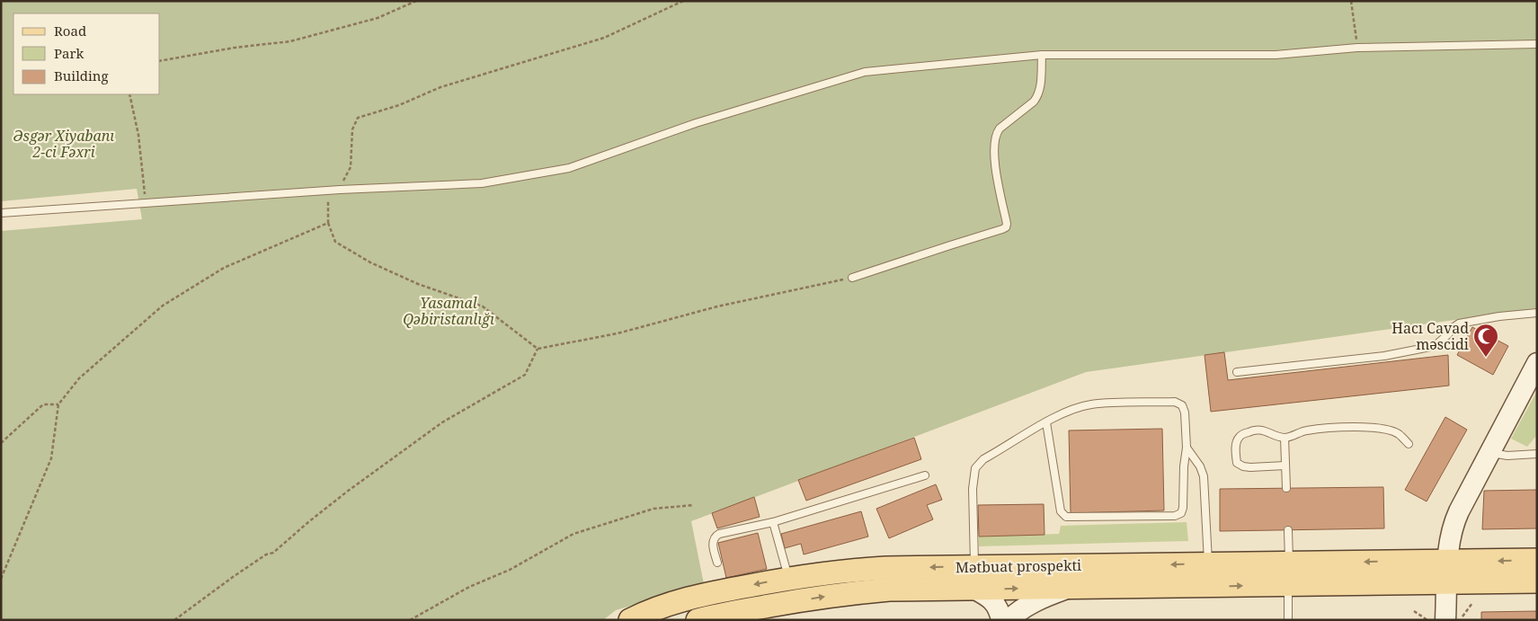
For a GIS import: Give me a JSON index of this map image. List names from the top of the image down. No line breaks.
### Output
{"streets":{"main road":["Mətbuat prospekti"]},"parks":["Əsgər Xiyabanı 2-ci Fəxri","Yasamal Qəbiristanlığı"],"places":{"mosque":["Hacı Cavad məscidi"]},"legend":["Road","Park","Building"]}
